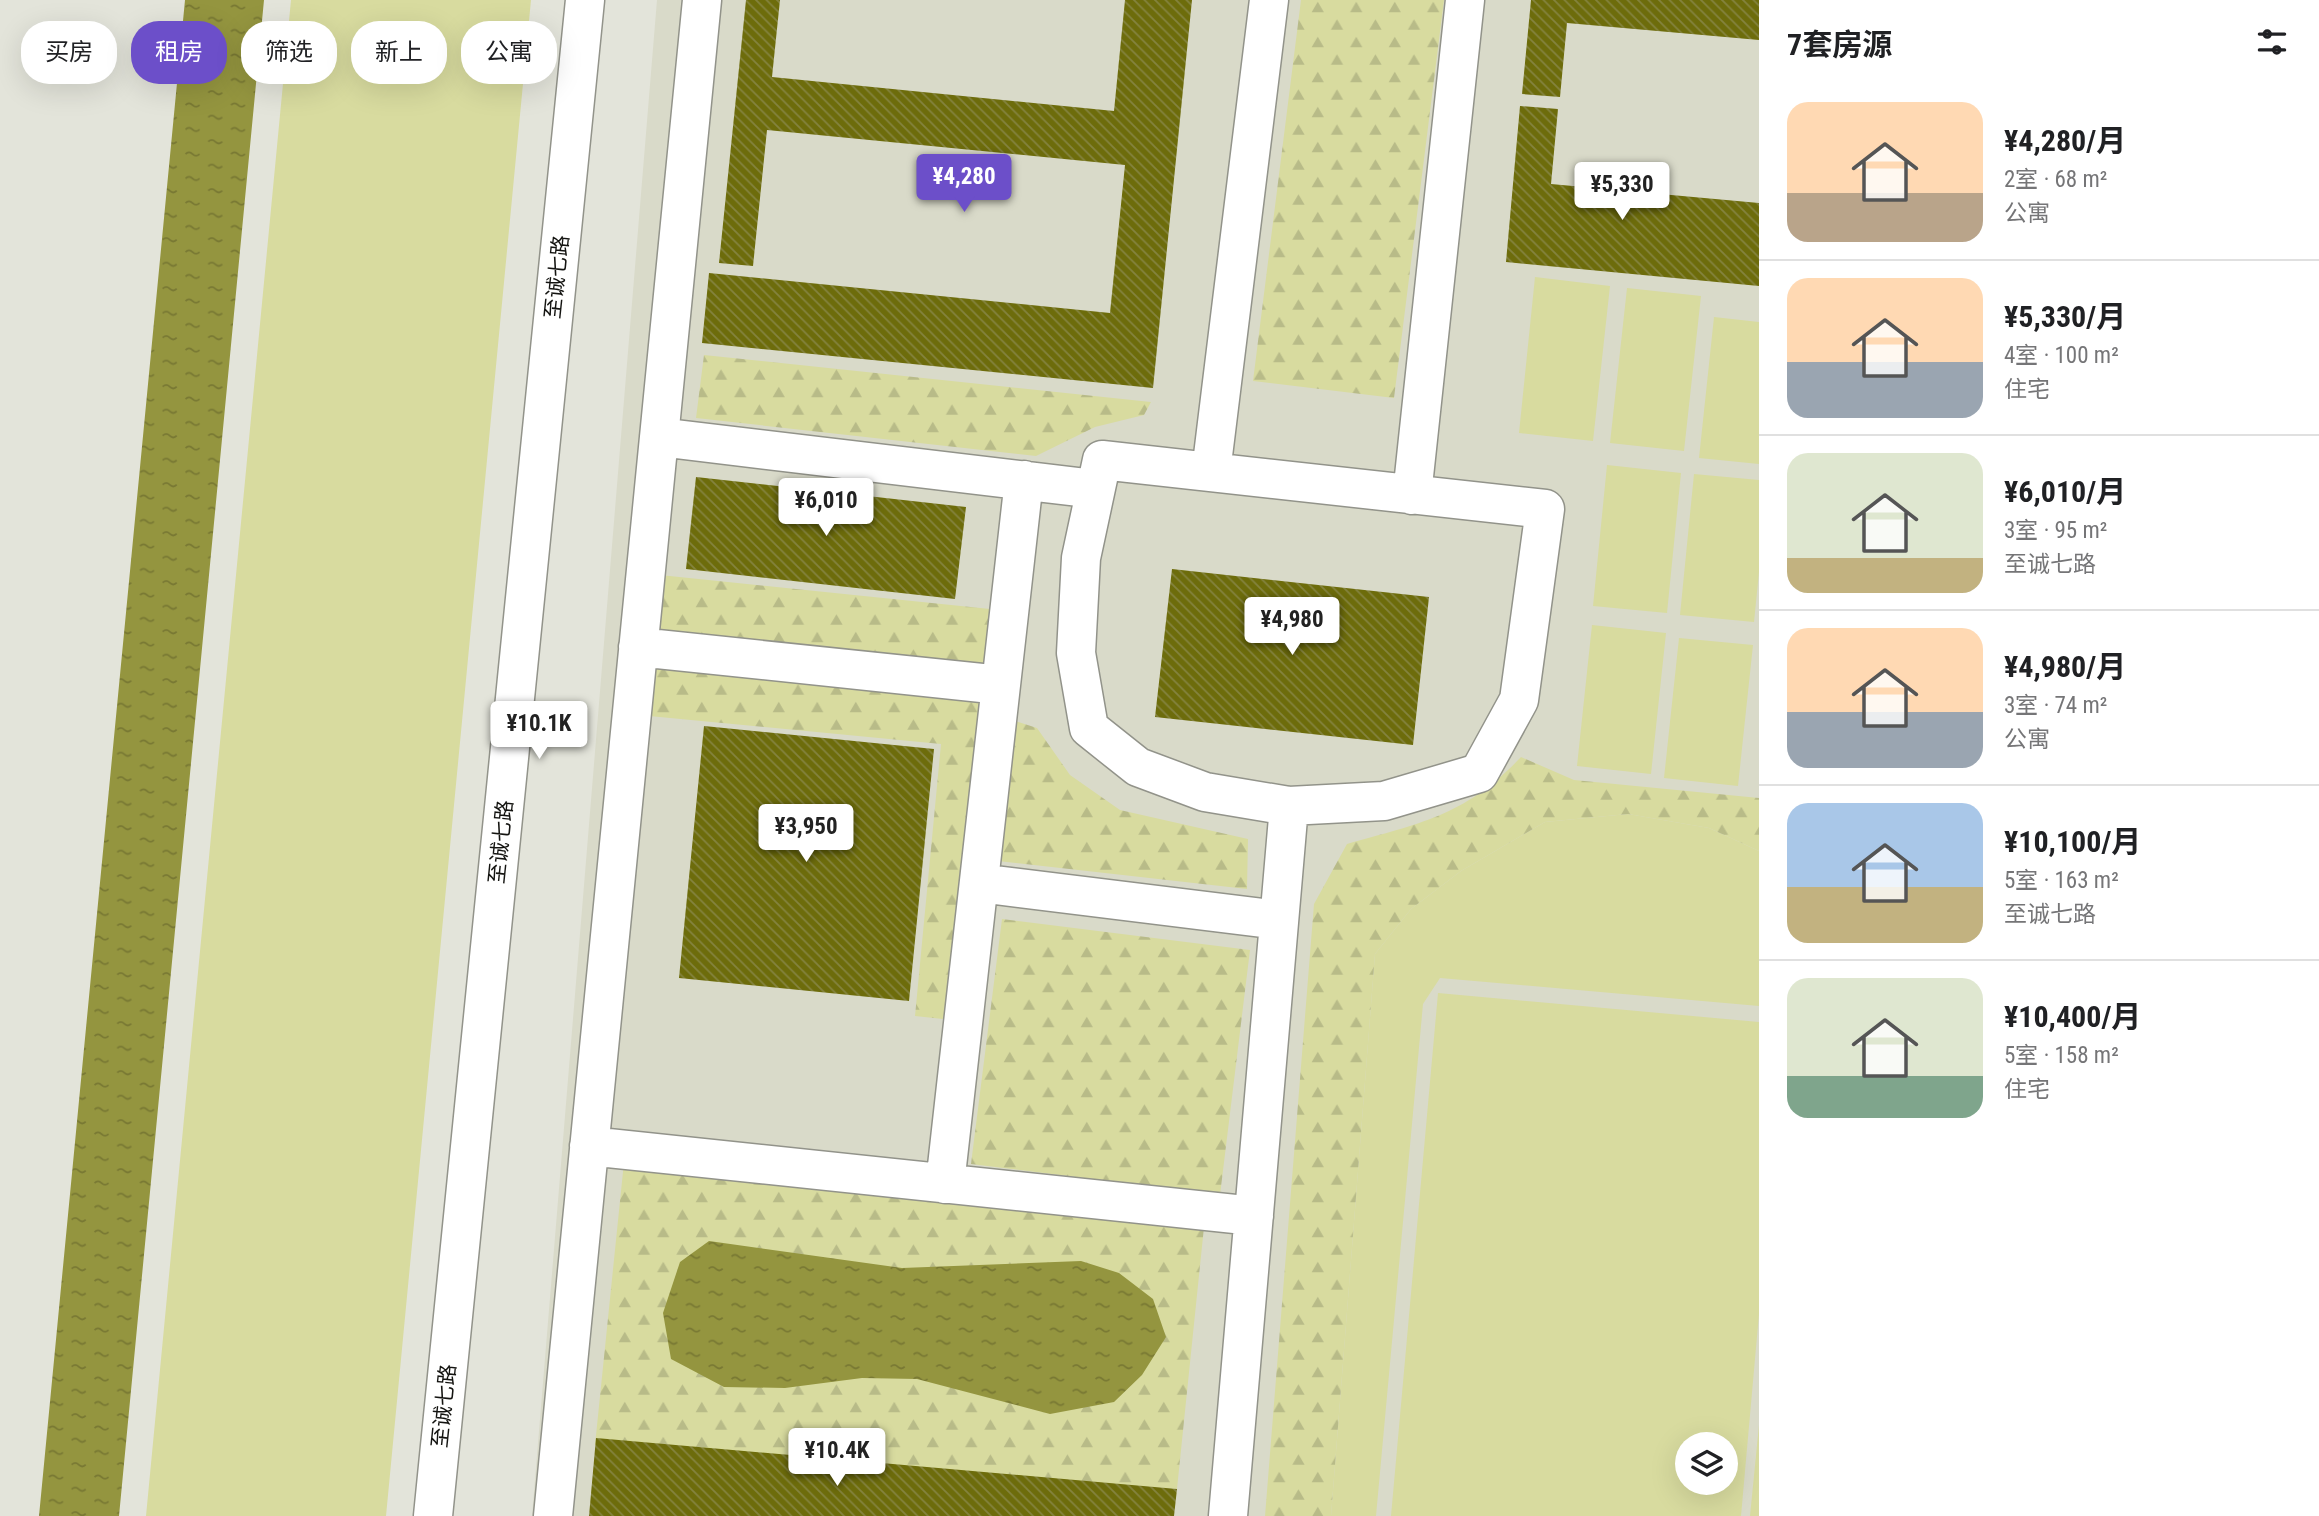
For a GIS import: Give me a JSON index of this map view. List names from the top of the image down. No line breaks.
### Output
{"streets":{"main road":["至诚七路"]},"page":{"heading":"7套房源","chip":["买房","租房","筛选","新上","公寓"],"list":[{"name":"¥4,280/月","note":"2室 · 68 m² · 公寓"},{"name":"¥5,330/月","note":"4室 · 100 m² · 住宅"},{"name":"¥6,010/月","note":"3室 · 95 m² · 至诚七路"},{"name":"¥4,980/月","note":"3室 · 74 m² · 公寓"},{"name":"¥10,100/月","note":"5室 · 163 m² · 至诚七路"},{"name":"¥10,400/月","note":"5室 · 158 m² · 住宅"}],"price":["¥4,280","¥5,330","¥6,010","¥4,980","¥10.1K","¥3,950","¥10.4K"]}}
